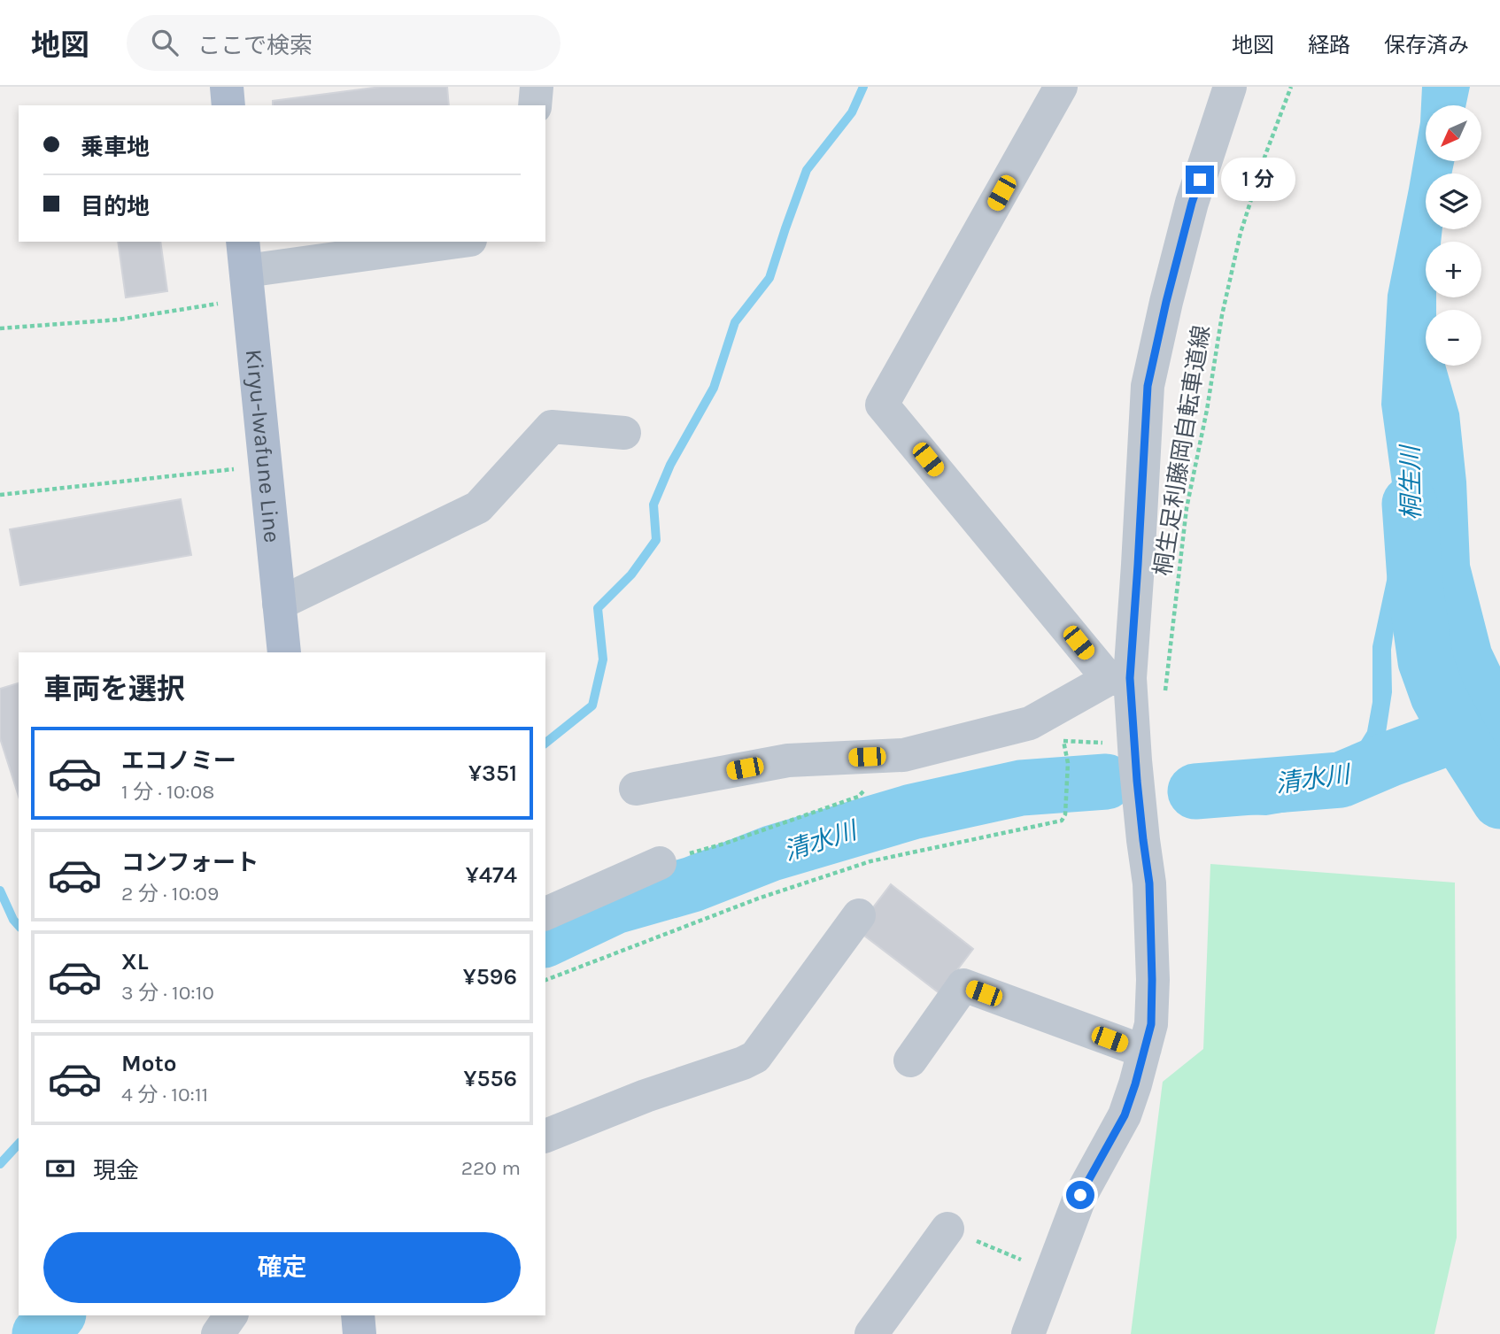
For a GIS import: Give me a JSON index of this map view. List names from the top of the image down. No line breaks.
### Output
{"streets":{"main road":["Kiryu-Iwafune Line"],"path":["桐生足利藤岡自転車道線"]},"water":["桐生川","清水川"],"north":"bottom left","page":{"header":"地図","search":"ここで検索","nav":["地図","経路","保存済み"],"map_buttons":["+","−"],"banner":["乗車地","目的地"],"bubble":"1 分","heading":"車両を選択","list":[{"name":"エコノミー","note":"1 分 · 10:08","value":"¥351"},{"name":"コンフォート","note":"2 分 · 10:09","value":"¥474"},{"name":"XL","note":"3 分 · 10:10","value":"¥596"},{"name":"Moto","note":"4 分 · 10:11","value":"¥556"}],"pay":["現金","220 m"],"buttons":"確定"}}
